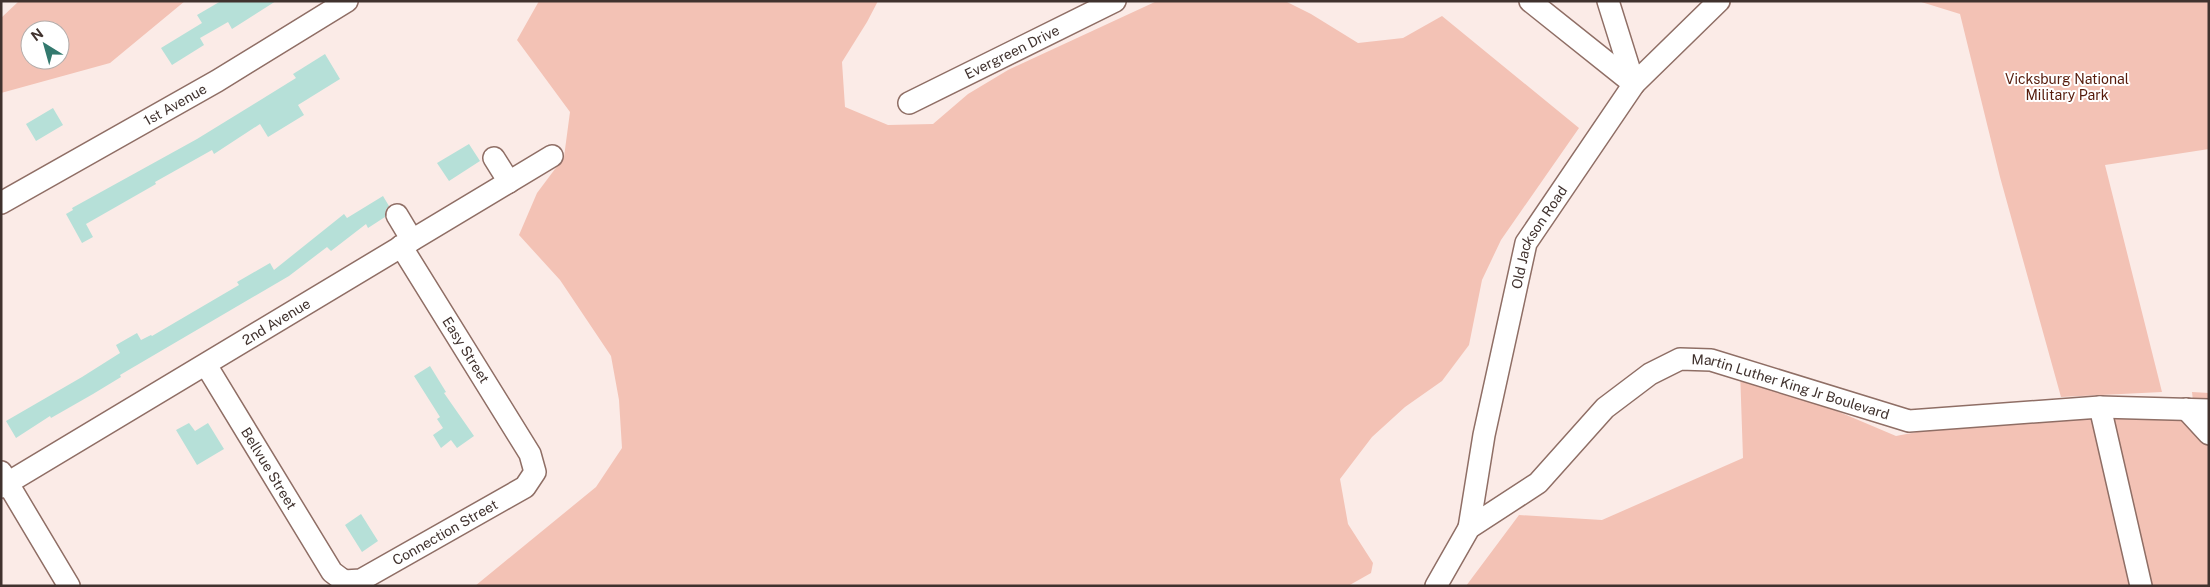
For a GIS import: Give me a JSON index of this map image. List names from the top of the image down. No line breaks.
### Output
{"streets":{"street":["Evergreen Drive","1st Avenue","Old Jackson Road","2nd Avenue","Easy Street","Martin Luther King Jr Boulevard","Bellvue Street","Connection Street"]},"crossings":[["Old Jackson Road","Martin Luther King Jr Boulevard"],["2nd Avenue","Easy Street"],["2nd Avenue","Bellvue Street"],["Easy Street","Connection Street"],["Bellvue Street","Connection Street"]],"parks":["Vicksburg National Military Park"],"north":"top left"}
